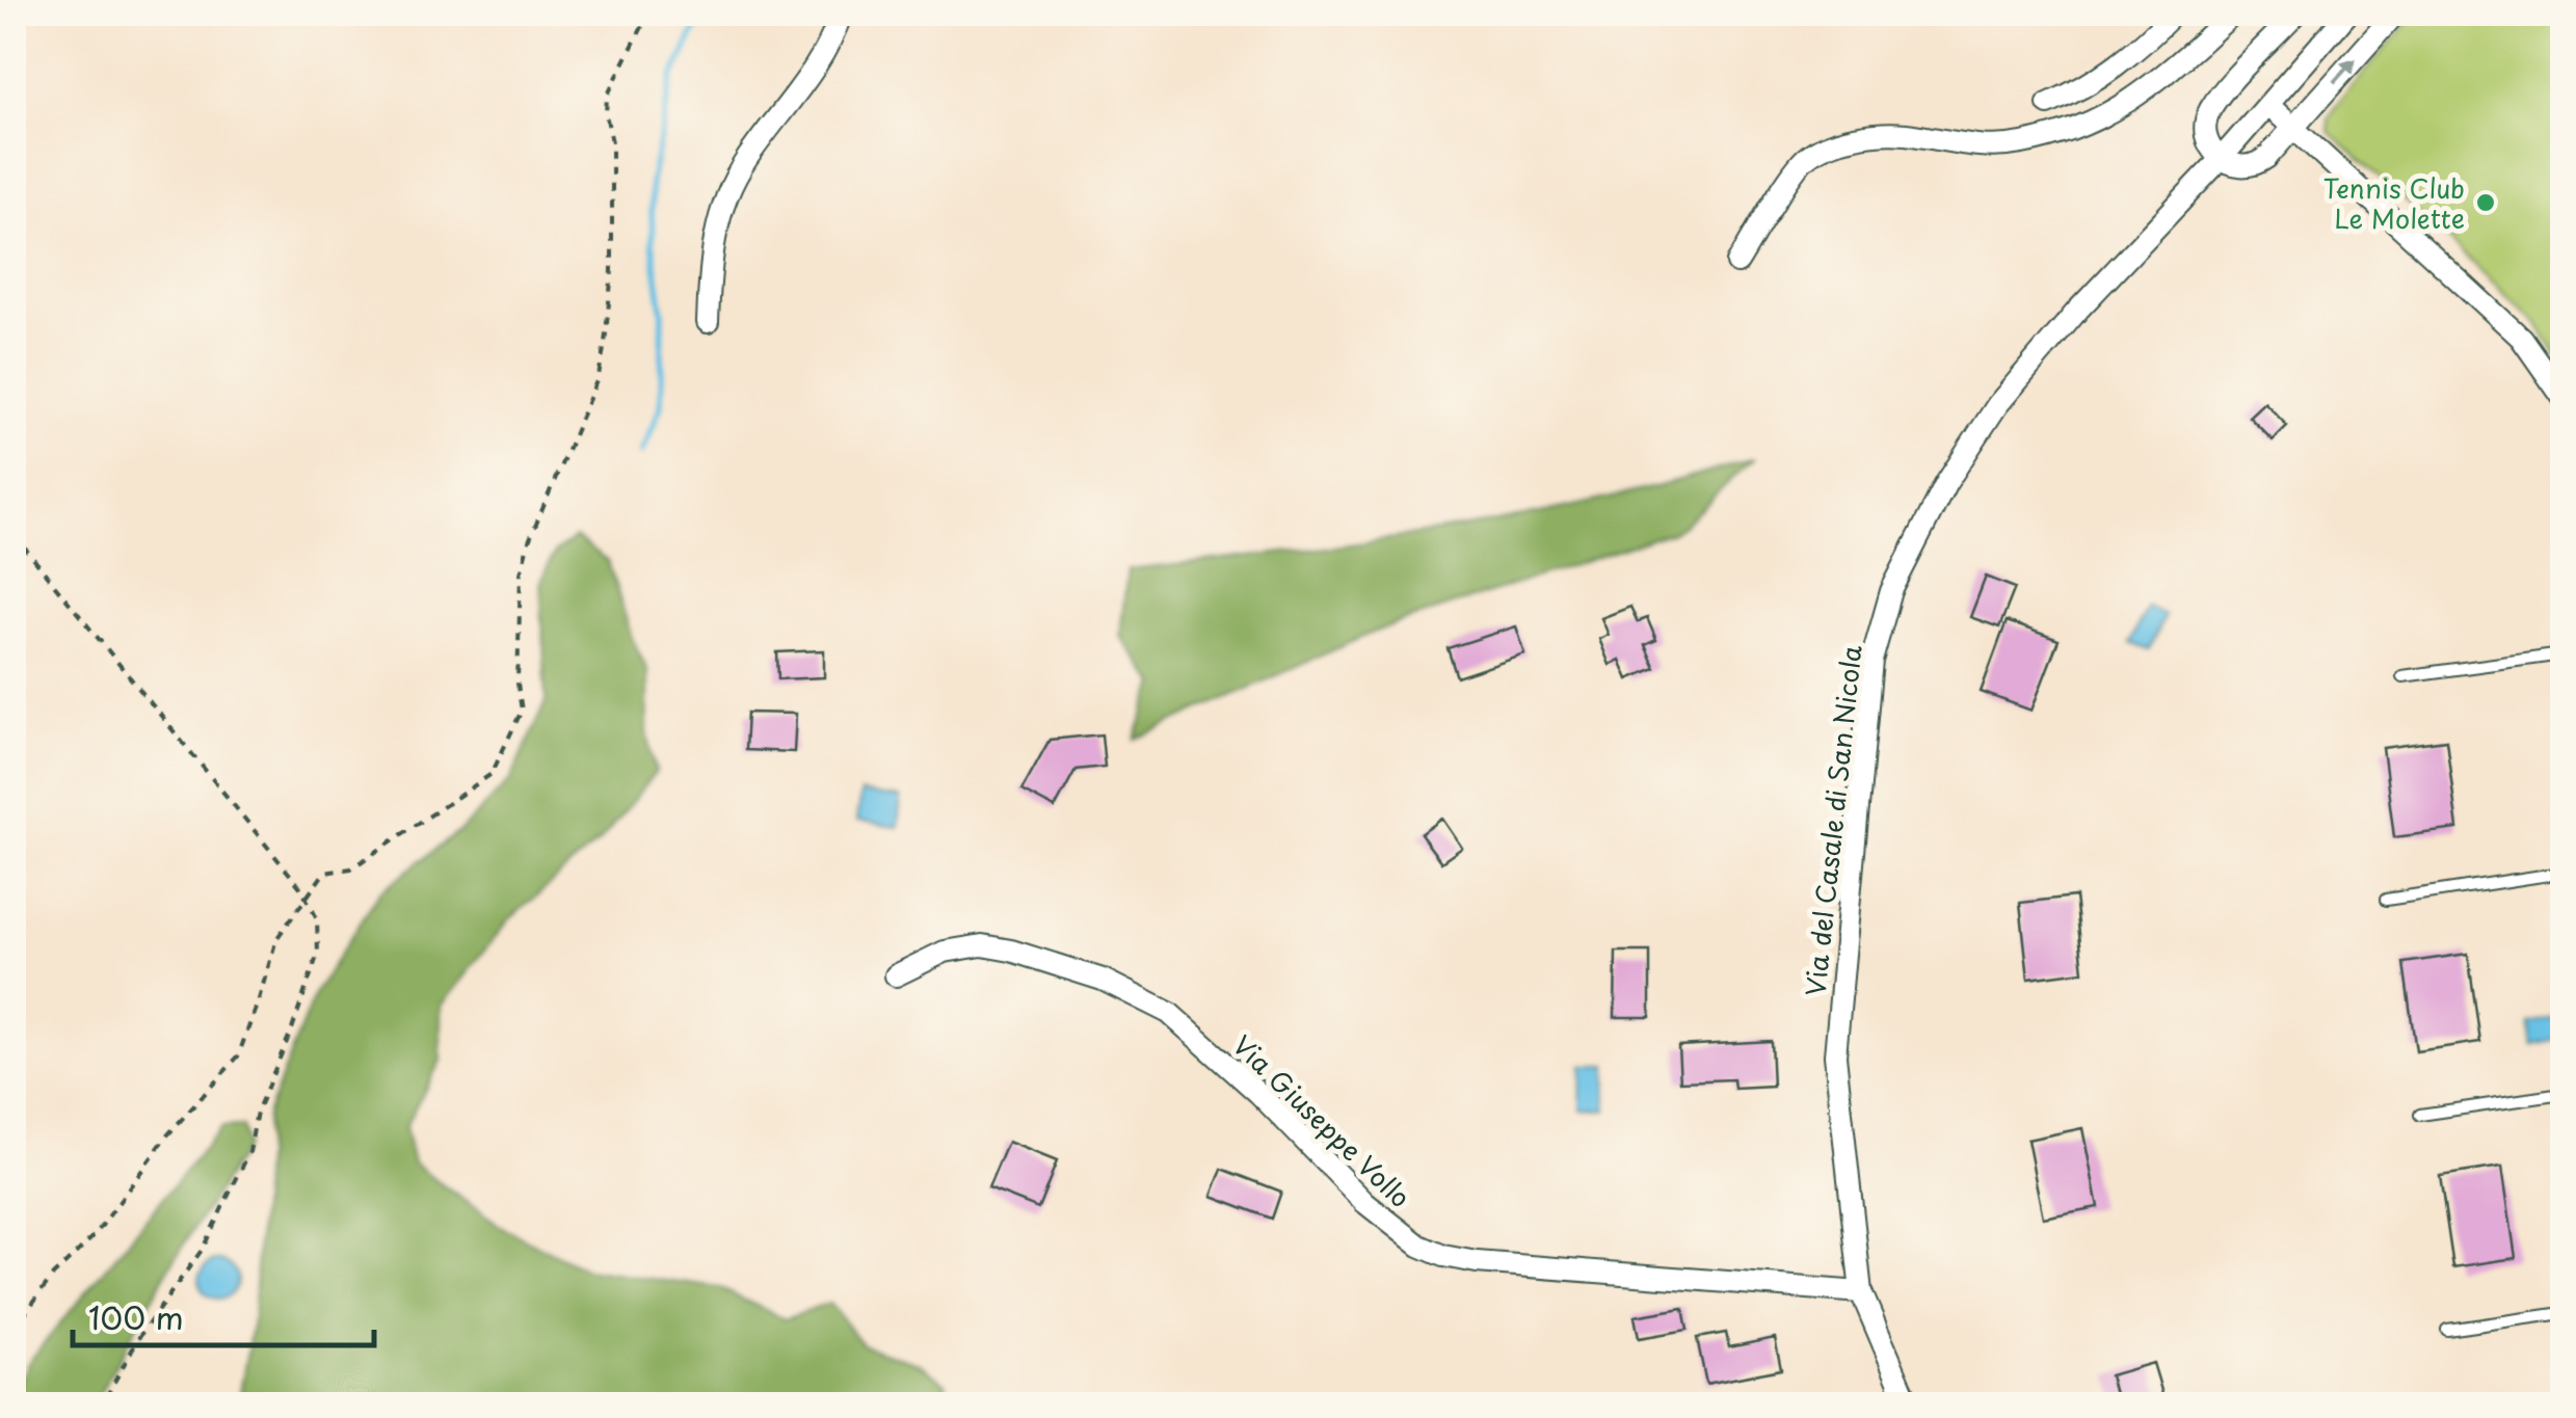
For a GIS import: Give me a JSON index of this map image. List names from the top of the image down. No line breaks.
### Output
{"streets":{"street":["Via del Casale di San Nicola","Via Giuseppe Vollo"]},"crossings":[["Via del Casale di San Nicola","Via Giuseppe Vollo"]],"places":["Tennis Club Le Molette"],"scale_bar":"100 m"}
